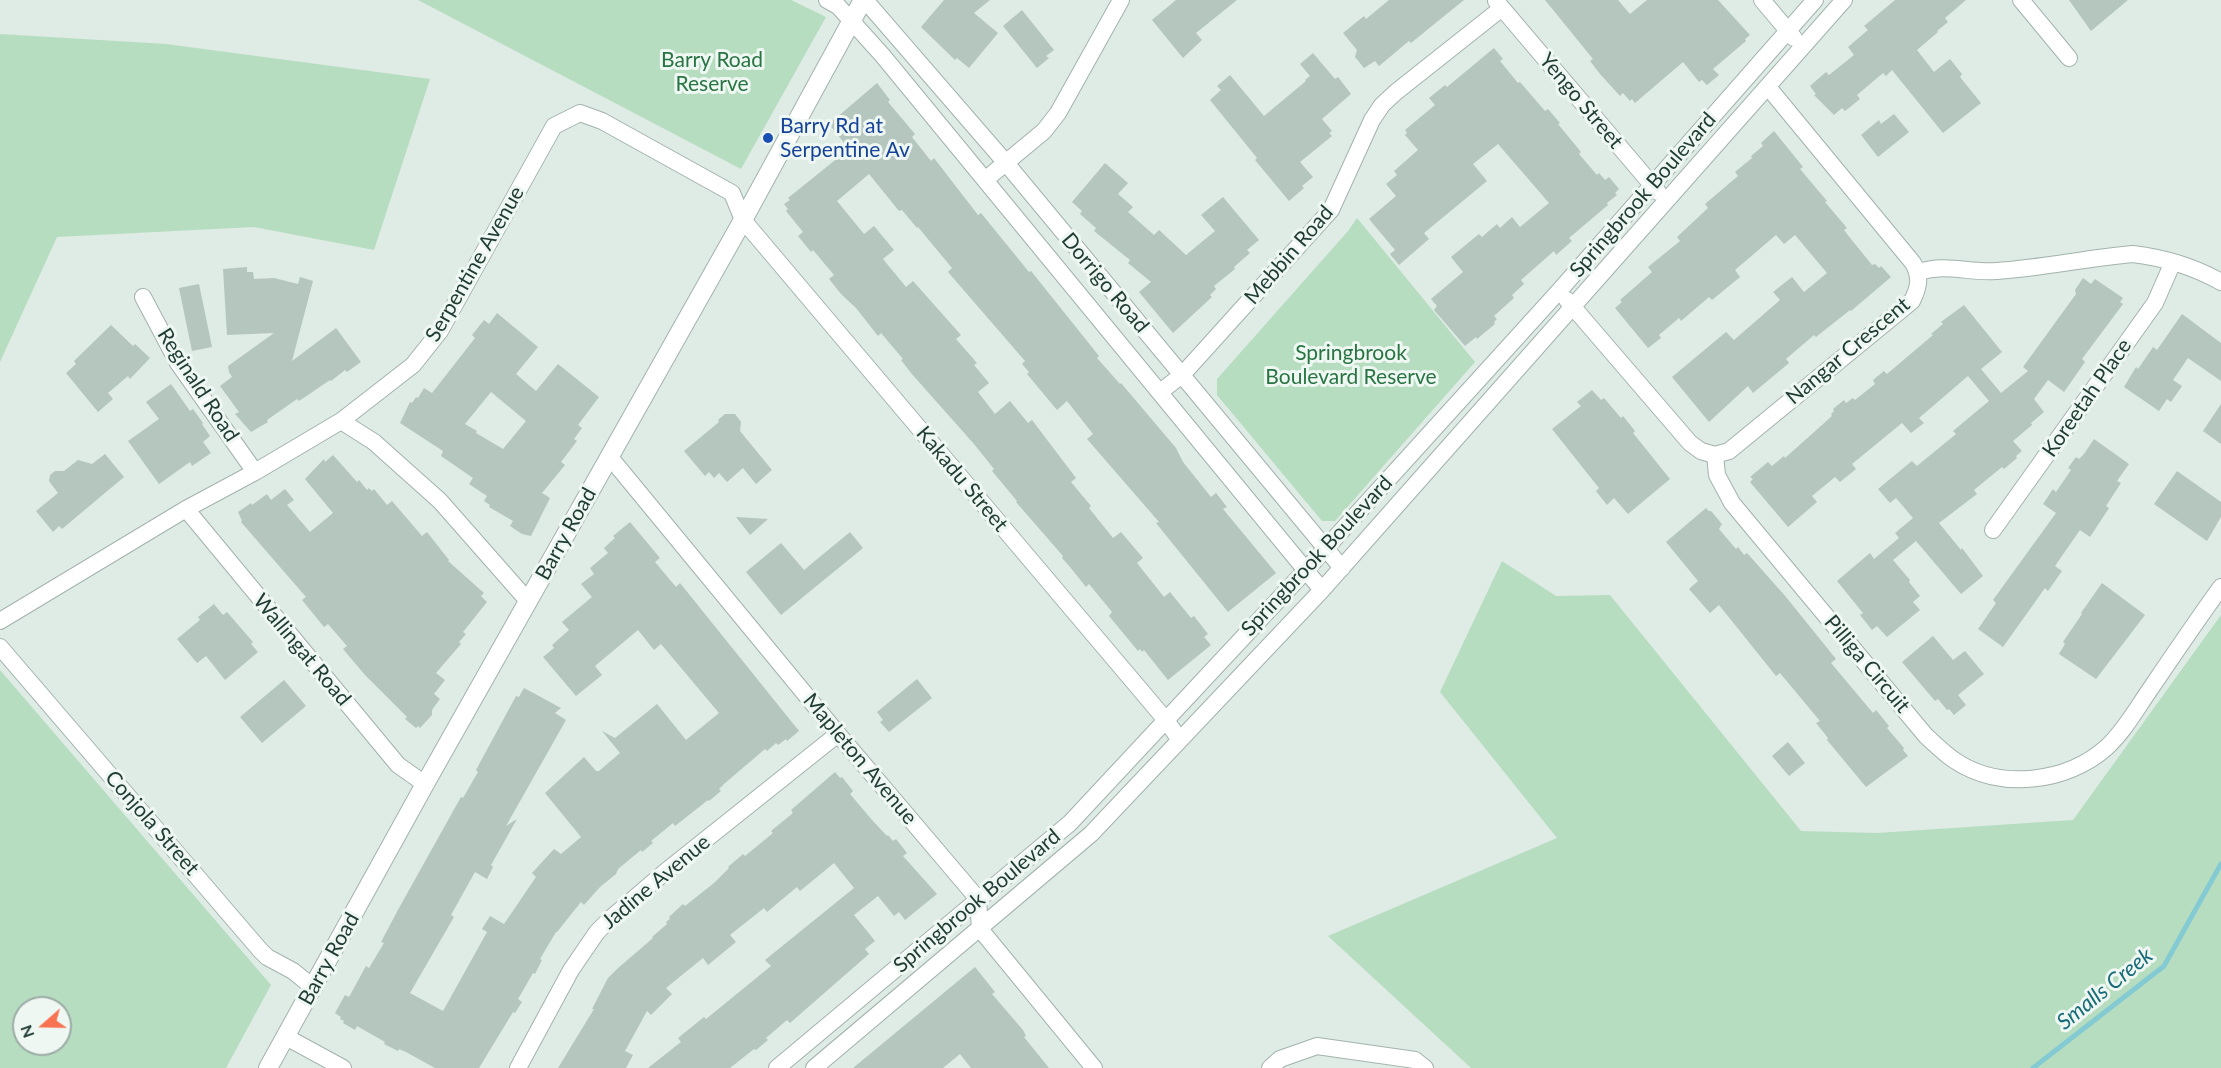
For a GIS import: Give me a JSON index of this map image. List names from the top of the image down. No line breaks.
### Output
{"streets":{"street":["Yengo Street","Springbrook Boulevard","Mebbin Road","Serpentine Avenue","Dorrigo Road","Nangar Crescent","Reginald Road","Koreetah Place","Kakadu Street","Barry Road","Wallingat Road","Pilliga Circuit","Mapleton Avenue","Conjola Street","Jadine Avenue"]},"crossings":[["Yengo Street","Springbrook Boulevard"],["Yengo Street","Mebbin Road"],["Springbrook Boulevard","Dorrigo Road"],["Springbrook Boulevard","Nangar Crescent"],["Springbrook Boulevard","Kakadu Street"],["Springbrook Boulevard","Mapleton Avenue"],["Mebbin Road","Dorrigo Road"],["Serpentine Avenue","Reginald Road"],["Serpentine Avenue","Kakadu Street"],["Serpentine Avenue","Barry Road"],["Serpentine Avenue","Wallingat Road"],["Dorrigo Road","Barry Road"],["Nangar Crescent","Pilliga Circuit"],["Kakadu Street","Barry Road"],["Barry Road","Wallingat Road"],["Barry Road","Mapleton Avenue"],["Barry Road","Conjola Street"],["Mapleton Avenue","Jadine Avenue"]],"water":["Smalls Creek"],"parks":["Barry Road Reserve","Springbrook Boulevard Reserve"],"places":["Barry Rd at Serpentine Av"],"north":"left"}
